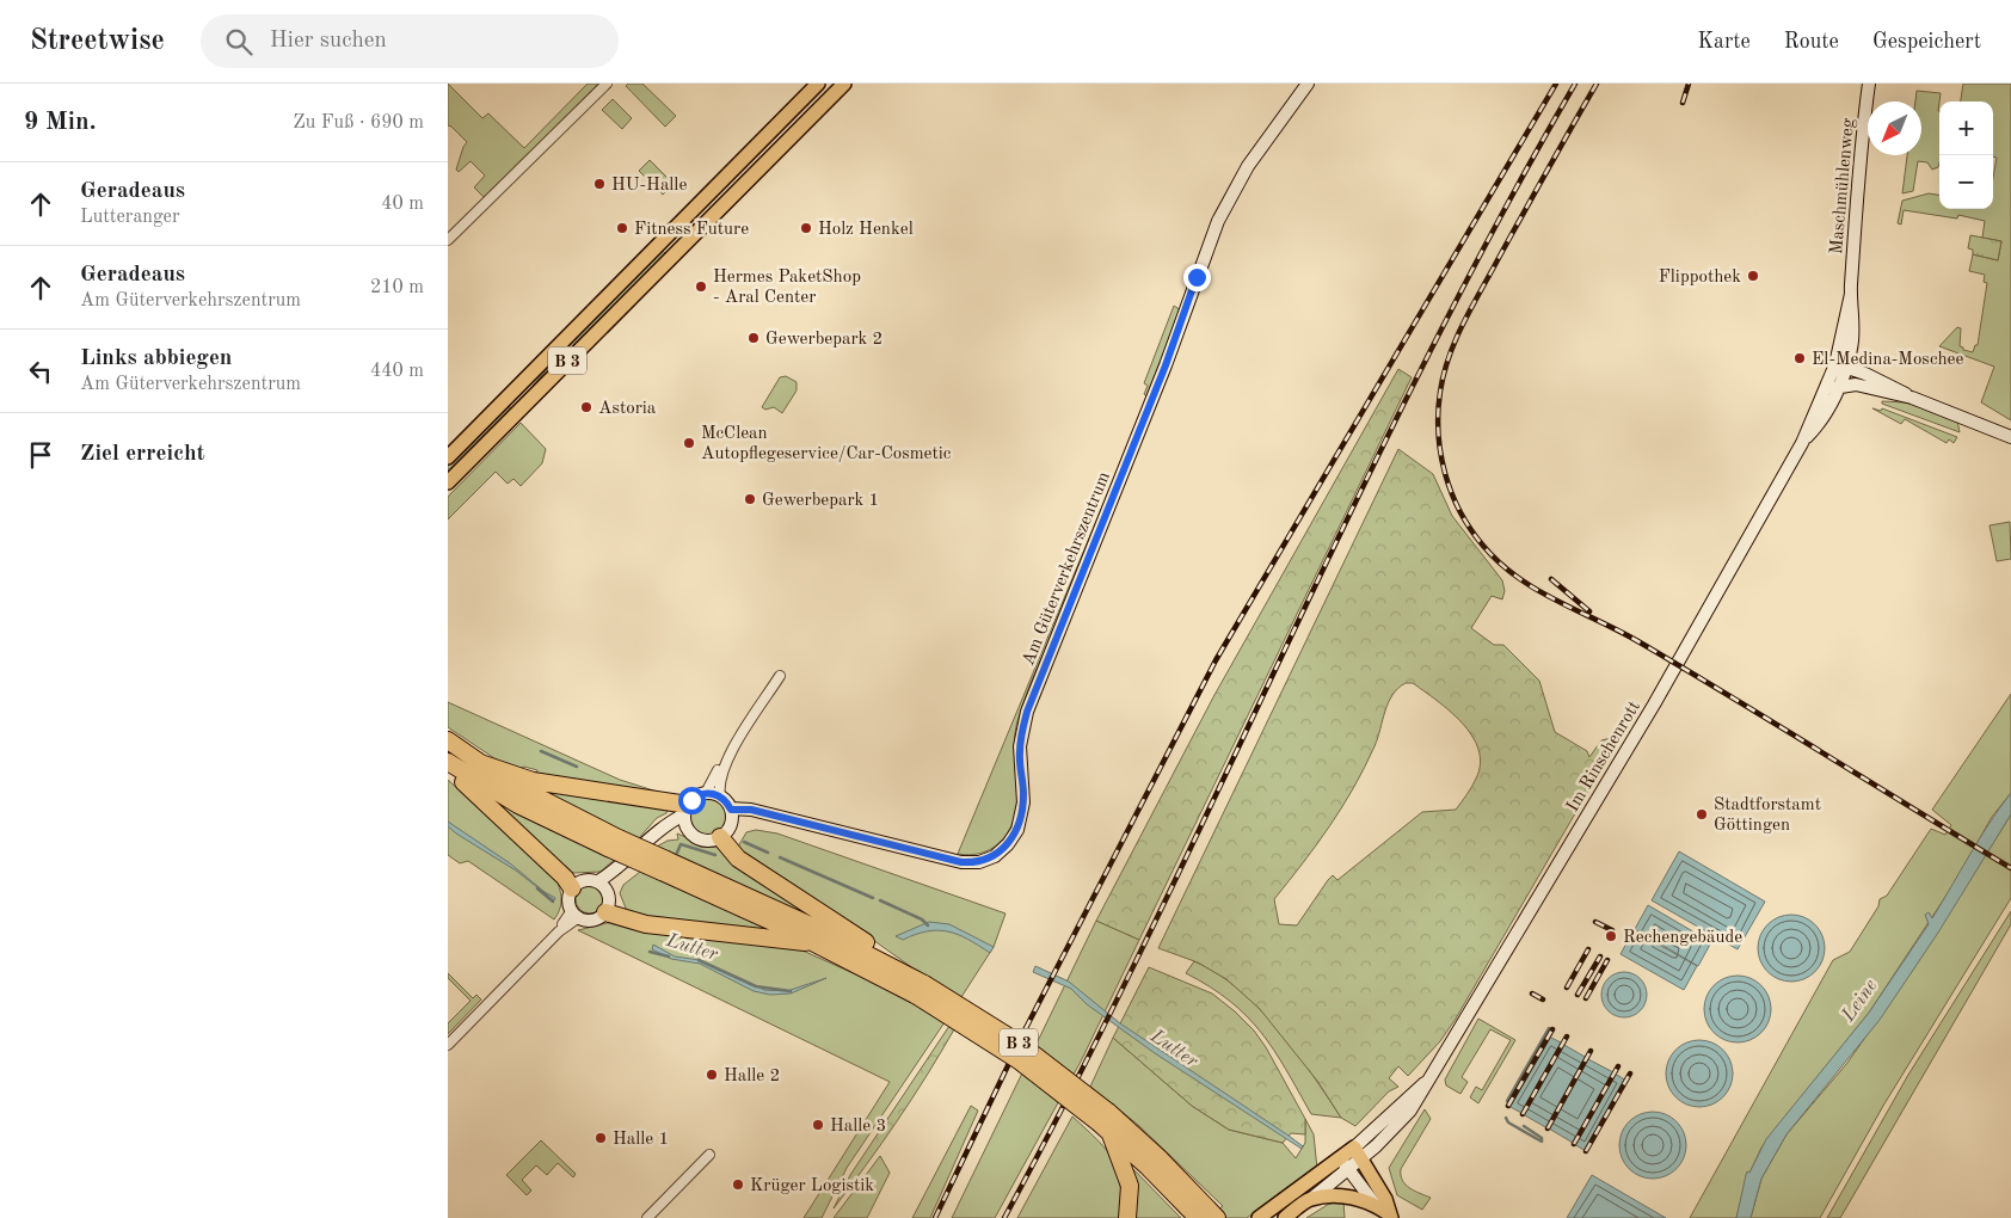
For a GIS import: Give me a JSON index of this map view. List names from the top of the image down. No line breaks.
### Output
{"streets":{"highway":["B 3"],"street":["Maschmühlenweg","Am Güterverkehrszentrum","Im Rinschenrott"]},"crossings":[["Maschmühlenweg","Im Rinschenrott"]],"water":["Lutter","Leine"],"places":["HU-Halle","Fitness Future","Holz Henkel","Flippothek","Hermes PaketShop - Aral Center","Gewerbepark 2","El-Medina-Moschee","Astoria","McClean Autopflegeservice/Car-Cosmetic","Gewerbepark 1","Stadtforstamt Göttingen","Rechengebäude","Halle 2","Halle 3","Halle 1","Krüger Logistik"],"north":"bottom left","page":{"header":"Streetwise","search":"Hier suchen","nav":["Karte","Route","Gespeichert"],"heading":["9 Min.","Zu Fuß · 690 m"],"map_buttons":["+","−"],"list":[["Geradeaus","Lutteranger","40 m"],["Geradeaus","Am Güterverkehrszentrum","210 m"],["Links abbiegen","Am Güterverkehrszentrum","440 m"],"Ziel erreicht"]}}
